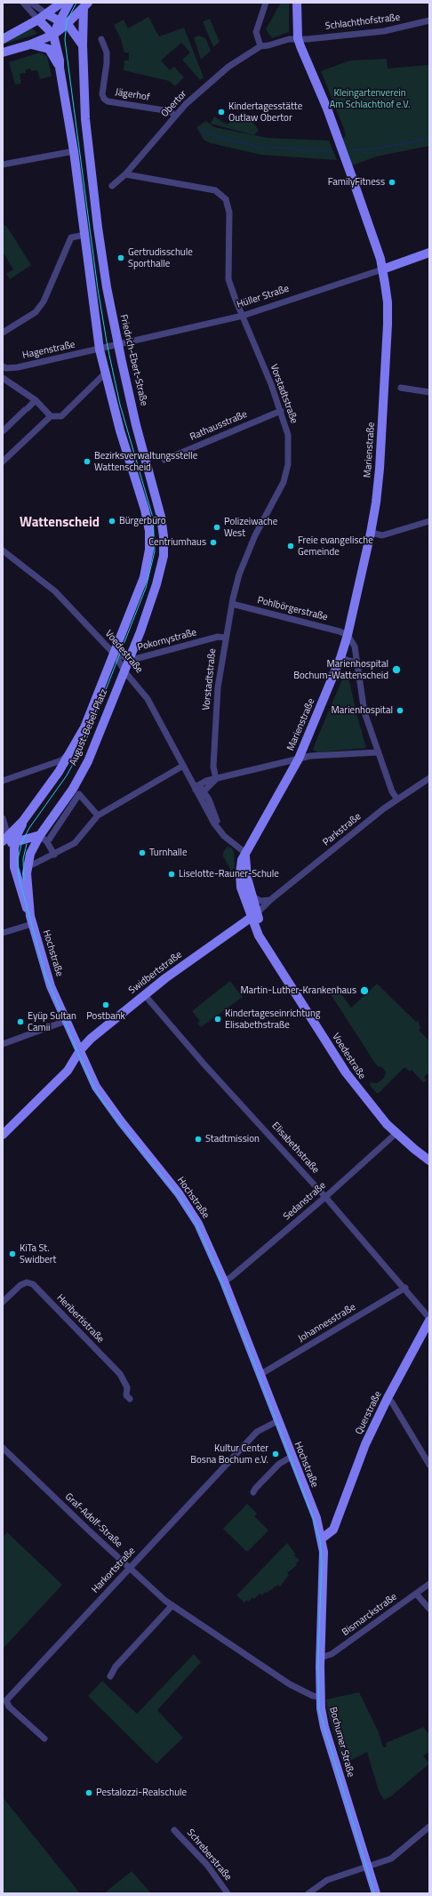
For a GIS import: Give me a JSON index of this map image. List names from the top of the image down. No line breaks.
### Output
{"streets":{"street":["Schlachthofstraße","Jägerhof","Obertor","Hüller Straße","Hagenstraße","Friedrich-Ebert-Straße","Vorstadtstraße","Rathausstraße","Marienstraße","Pohlbörgerstraße","Pokornystraße","Voedestraße","August-Bebel-Platz","Parkstraße","Hochstraße","Swidbertstraße","Elisabethstraße","Sedanstraße","Heribertistraße","Johannesstraße","Querstraße","Graf-Adolf-Straße","Harkortstraße","Bismarckstraße","Bochumer Straße","Schreberstraße"]},"crossings":[["Schlachthofstraße","Obertor"],["Schlachthofstraße","Marienstraße"],["Jägerhof","Obertor"],["Obertor","Vorstadtstraße"],["Obertor","Marienstraße"],["Hüller Straße","Hagenstraße"],["Hüller Straße","Friedrich-Ebert-Straße"],["Hüller Straße","Vorstadtstraße"],["Hüller Straße","Marienstraße"],["Friedrich-Ebert-Straße","Pokornystraße"],["Friedrich-Ebert-Straße","Voedestraße"],["Friedrich-Ebert-Straße","August-Bebel-Platz"],["Vorstadtstraße","Rathausstraße"],["Vorstadtstraße","Pohlbörgerstraße"],["Vorstadtstraße","Pokornystraße"],["Marienstraße","Pohlbörgerstraße"],["Marienstraße","Voedestraße"],["Pokornystraße","Voedestraße"],["Pokornystraße","August-Bebel-Platz"],["Voedestraße","August-Bebel-Platz"],["Voedestraße","Parkstraße"],["Voedestraße","Swidbertstraße"],["Voedestraße","Sedanstraße"],["August-Bebel-Platz","Hochstraße"],["Parkstraße","Swidbertstraße"],["Hochstraße","Swidbertstraße"],["Hochstraße","Sedanstraße"],["Hochstraße","Johannesstraße"],["Hochstraße","Harkortstraße"],["Hochstraße","Bochumer Straße"],["Swidbertstraße","Elisabethstraße"],["Elisabethstraße","Sedanstraße"],["Elisabethstraße","Johannesstraße"],["Querstraße","Bochumer Straße"],["Graf-Adolf-Straße","Harkortstraße"],["Graf-Adolf-Straße","Bochumer Straße"],["Bismarckstraße","Bochumer Straße"]],"districts":["Wattenscheid"],"parks":["Kleingartenverein Am Schlachthof e.V."],"places":["Kindertagesstätte Outlaw Obertor","FamilyFitness","Gertrudisschule Sporthalle","Bezirksverwaltungsstelle Wattenscheid","Bürgerbüro","Polizeiwache West","Centriumhaus","Freie evangelische Gemeinde","Marienhospital Bochum-Wattenscheid","Marienhospital","Turnhalle","Liselotte-Rauner-Schule","Martin-Luther-Krankenhaus","Postbank","Kindertageseinrichtung Elisabethstraße","Eyüp Sultan Camii","Stadtmission","KiTa St. Swidbert","Kultur Center Bosna Bochum e.V.","Pestalozzi-Realschule"]}
